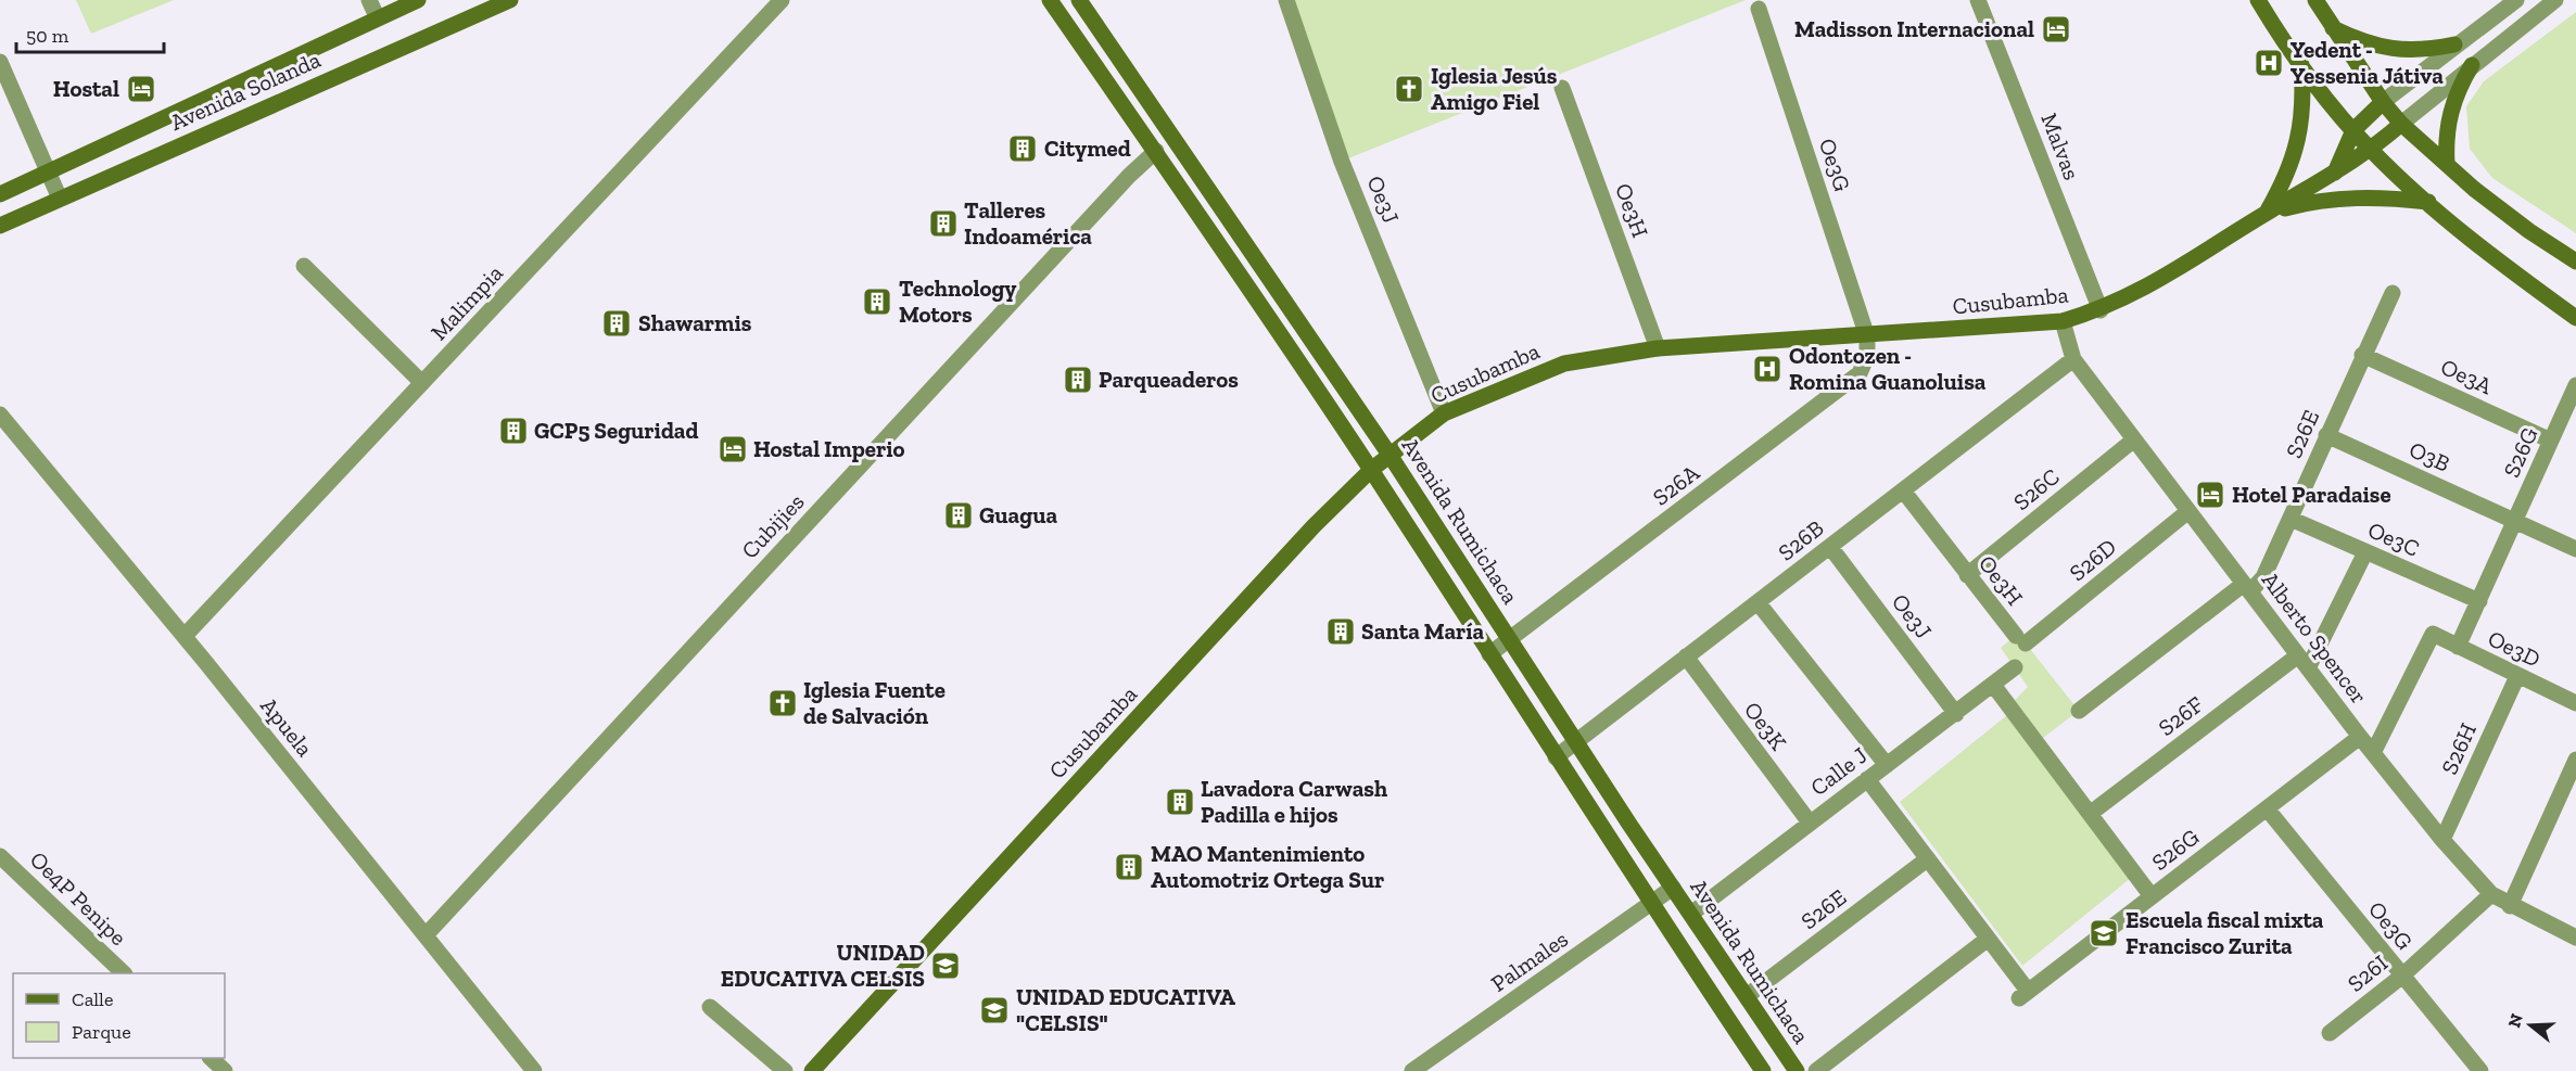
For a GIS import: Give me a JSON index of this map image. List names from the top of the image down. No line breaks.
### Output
{"streets":{"street":["Avenida Solanda","Malvas","Oe3G","Oe3J","Oe3H","Cusubamba","Malimpia","Oe3A","S26E","S26G","O3B","S26A","S26C","Avenida Rumichaca","Cubijies","Oe3C","S26B","S26D","Alberto Spencer","Oe3D","S26F","Oe3K","Apuela","S26H","Calle J","Oe4P Penipe","Palmales","S26I"]},"crossings":[["Malvas","Cusubamba"],["Oe3G","Cusubamba"],["Oe3G","S26G"],["Oe3G","S26A"],["Oe3G","S26I"],["Oe3J","Cusubamba"],["Oe3J","S26B"],["Oe3J","Calle J"],["Oe3H","Cusubamba"],["Oe3H","S26C"],["Oe3H","S26B"],["Oe3H","S26D"],["Cusubamba","S26A"],["Cusubamba","Avenida Rumichaca"],["Cusubamba","Alberto Spencer"],["Malimpia","Apuela"],["Oe3A","S26E"],["Oe3A","S26G"],["S26E","O3B"],["S26E","Avenida Rumichaca"],["S26E","Oe3C"],["S26E","Alberto Spencer"],["S26G","O3B"],["S26G","Oe3C"],["S26G","Alberto Spencer"],["S26G","Oe3D"],["S26A","Avenida Rumichaca"],["S26C","Alberto Spencer"],["Avenida Rumichaca","Cubijies"],["Avenida Rumichaca","S26B"],["Avenida Rumichaca","Calle J"],["Avenida Rumichaca","Palmales"],["Cubijies","Apuela"],["S26B","Alberto Spencer"],["S26B","Oe3K"],["S26D","Alberto Spencer"],["Alberto Spencer","Oe3D"],["Alberto Spencer","S26F"],["Alberto Spencer","S26H"],["Alberto Spencer","S26I"],["Oe3D","S26H"],["Oe3K","Calle J"]],"places":{"hotel":["Madisson Internacional","Hostal","Hostal Imperio","Hotel Paradaise"],"hospital":["Yedent - Yessenia Játiva","Odontozen - Romina Guanoluisa"],"church":["Iglesia Jesús Amigo Fiel","Iglesia Fuente de Salvación"],"building":["Citymed","Talleres Indoamérica","Technology Motors","Shawarmis","Parqueaderos","GCP5 Seguridad","Guagua","Santa María","Lavadora Carwash Padilla e hijos","MAO Mantenimiento Automotriz Ortega Sur"],"school or university":["Escuela fiscal mixta Francisco Zurita","UNIDAD EDUCATIVA CELSIS","UNIDAD EDUCATIVA \"CELSIS\""]},"legend":["Calle","Parque"],"scale_bar":"50 m","north":"left"}
